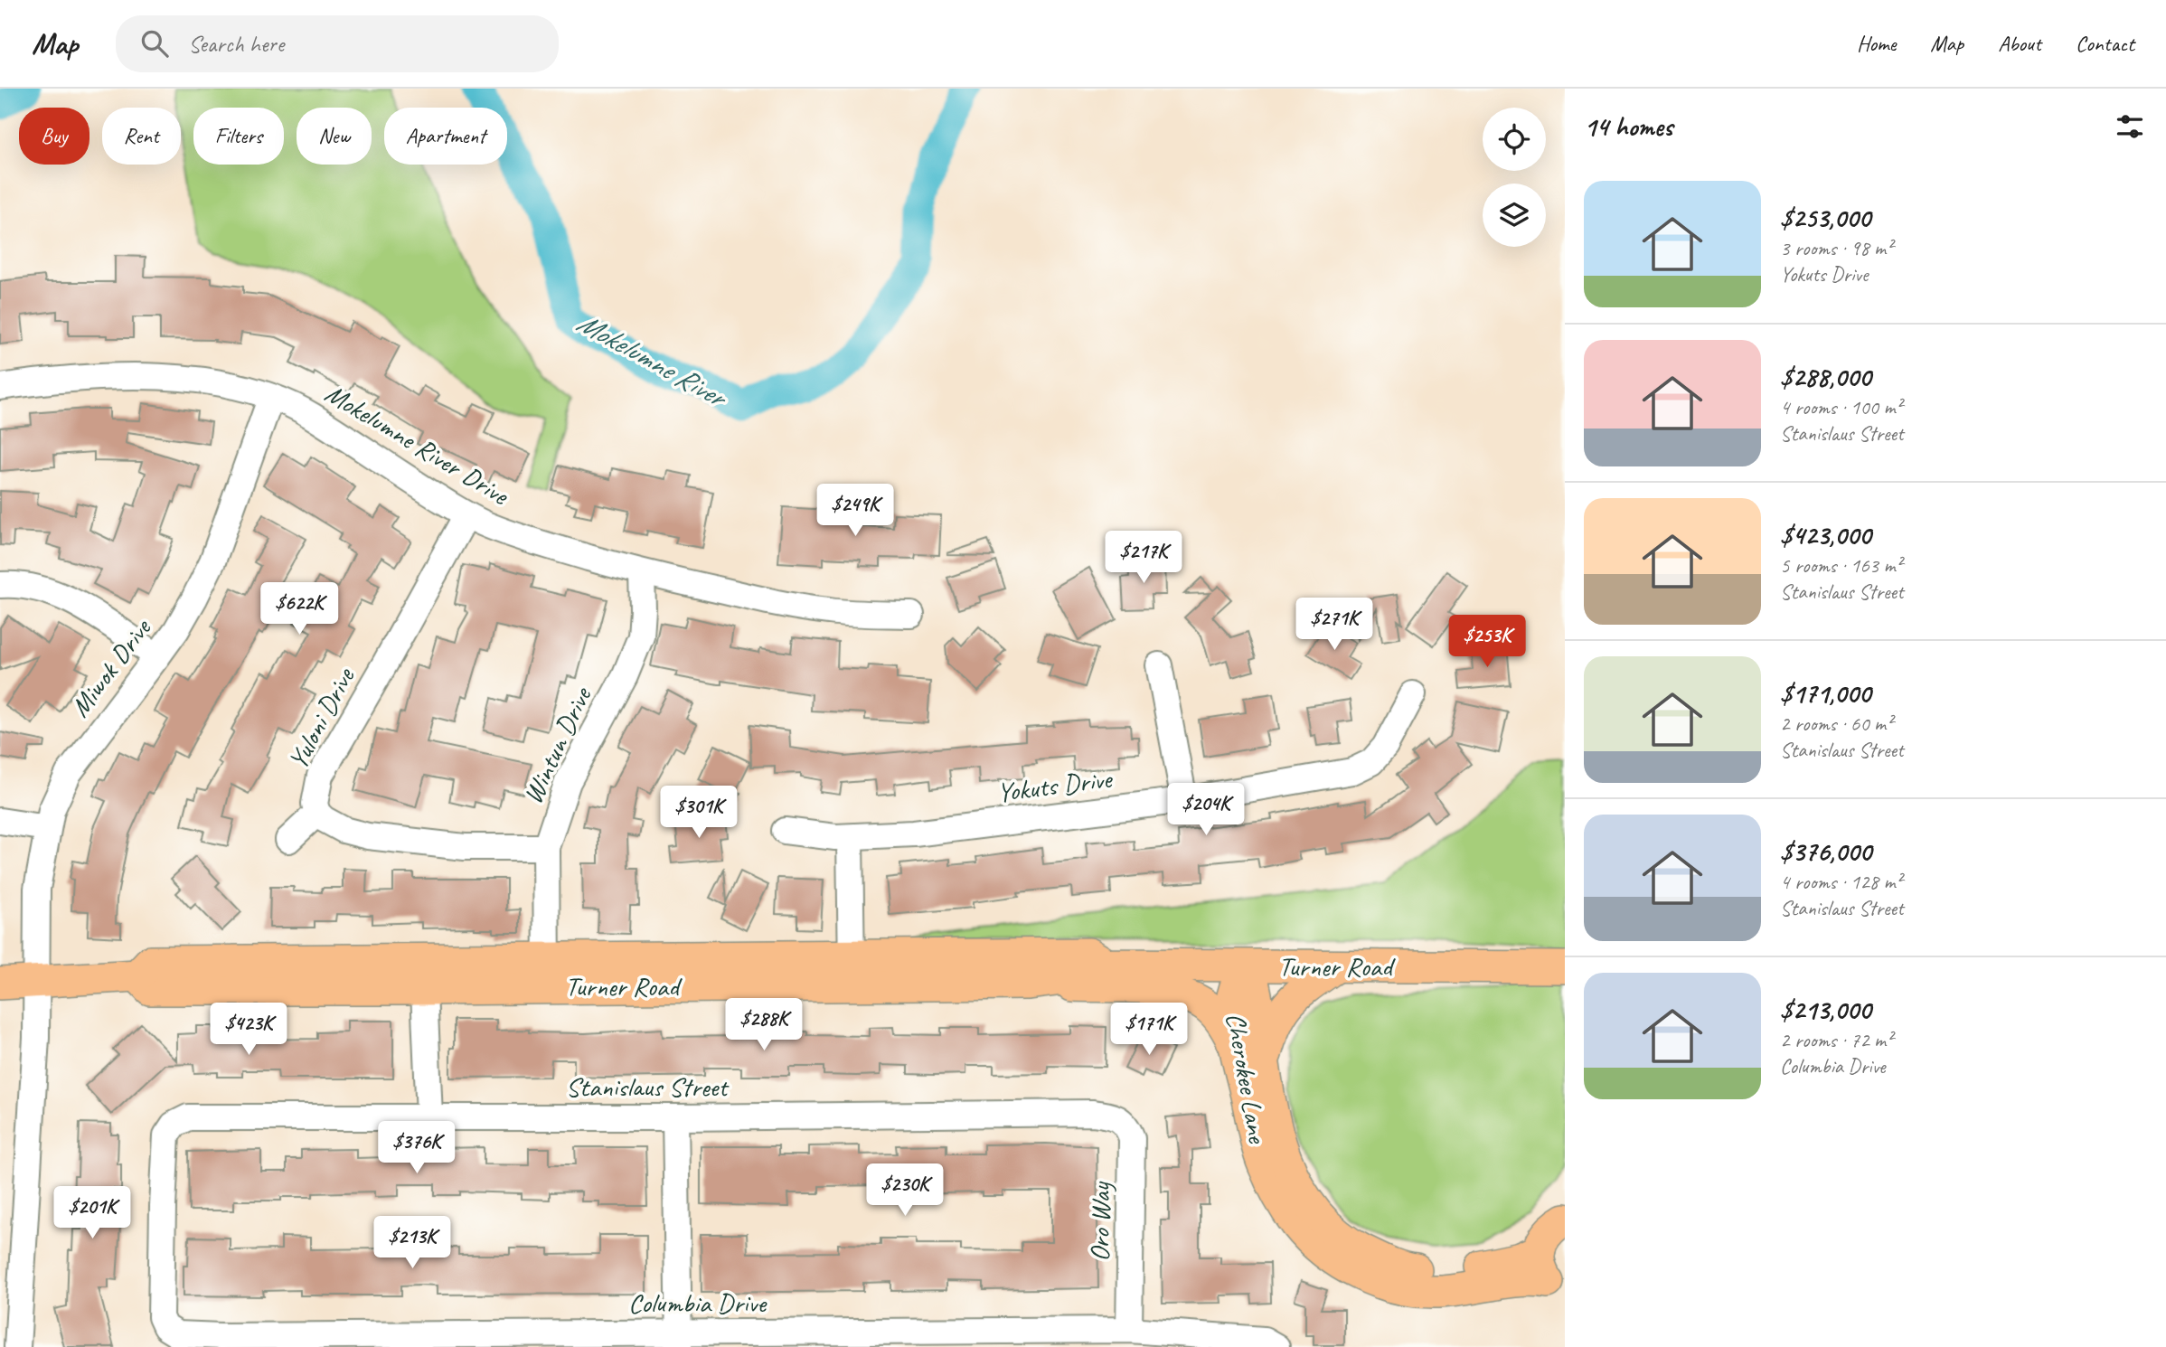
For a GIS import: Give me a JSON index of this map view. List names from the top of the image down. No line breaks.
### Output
{"streets":{"main road":["Turner Road","Cherokee Lane"],"street":["Mokelumne River Drive","Miwok Drive","Yuloni Drive","Wintun Drive","Yokuts Drive","Stanislaus Street","Oro Way","Columbia Drive"]},"crossings":[["Mokelumne River Drive","Miwok Drive"],["Mokelumne River Drive","Yuloni Drive"],["Mokelumne River Drive","Wintun Drive"],["Miwok Drive","Turner Road"],["Yuloni Drive","Wintun Drive"],["Wintun Drive","Turner Road"],["Turner Road","Cherokee Lane"],["Stanislaus Street","Oro Way"],["Stanislaus Street","Columbia Drive"],["Oro Way","Columbia Drive"]],"water":["Mokelumne River"],"page":{"header":"Map","search":"Search here","nav":["Home","Map","About","Contact"],"heading":"14 homes","chip":["Buy","Rent","Filters","New","Apartment"],"list":[{"name":"$253,000","note":"3 rooms · 98 m² · Yokuts Drive"},{"name":"$288,000","note":"4 rooms · 100 m² · Stanislaus Street"},{"name":"$423,000","note":"5 rooms · 163 m² · Stanislaus Street"},{"name":"$171,000","note":"2 rooms · 60 m² · Stanislaus Street"},{"name":"$376,000","note":"4 rooms · 128 m² · Stanislaus Street"},{"name":"$213,000","note":"2 rooms · 72 m² · Columbia Drive"}],"price":["$249K","$217K","$622K","$271K","$253K","$204K","$301K","$288K","$423K","$171K","$376K","$230K","$201K","$213K"]}}
